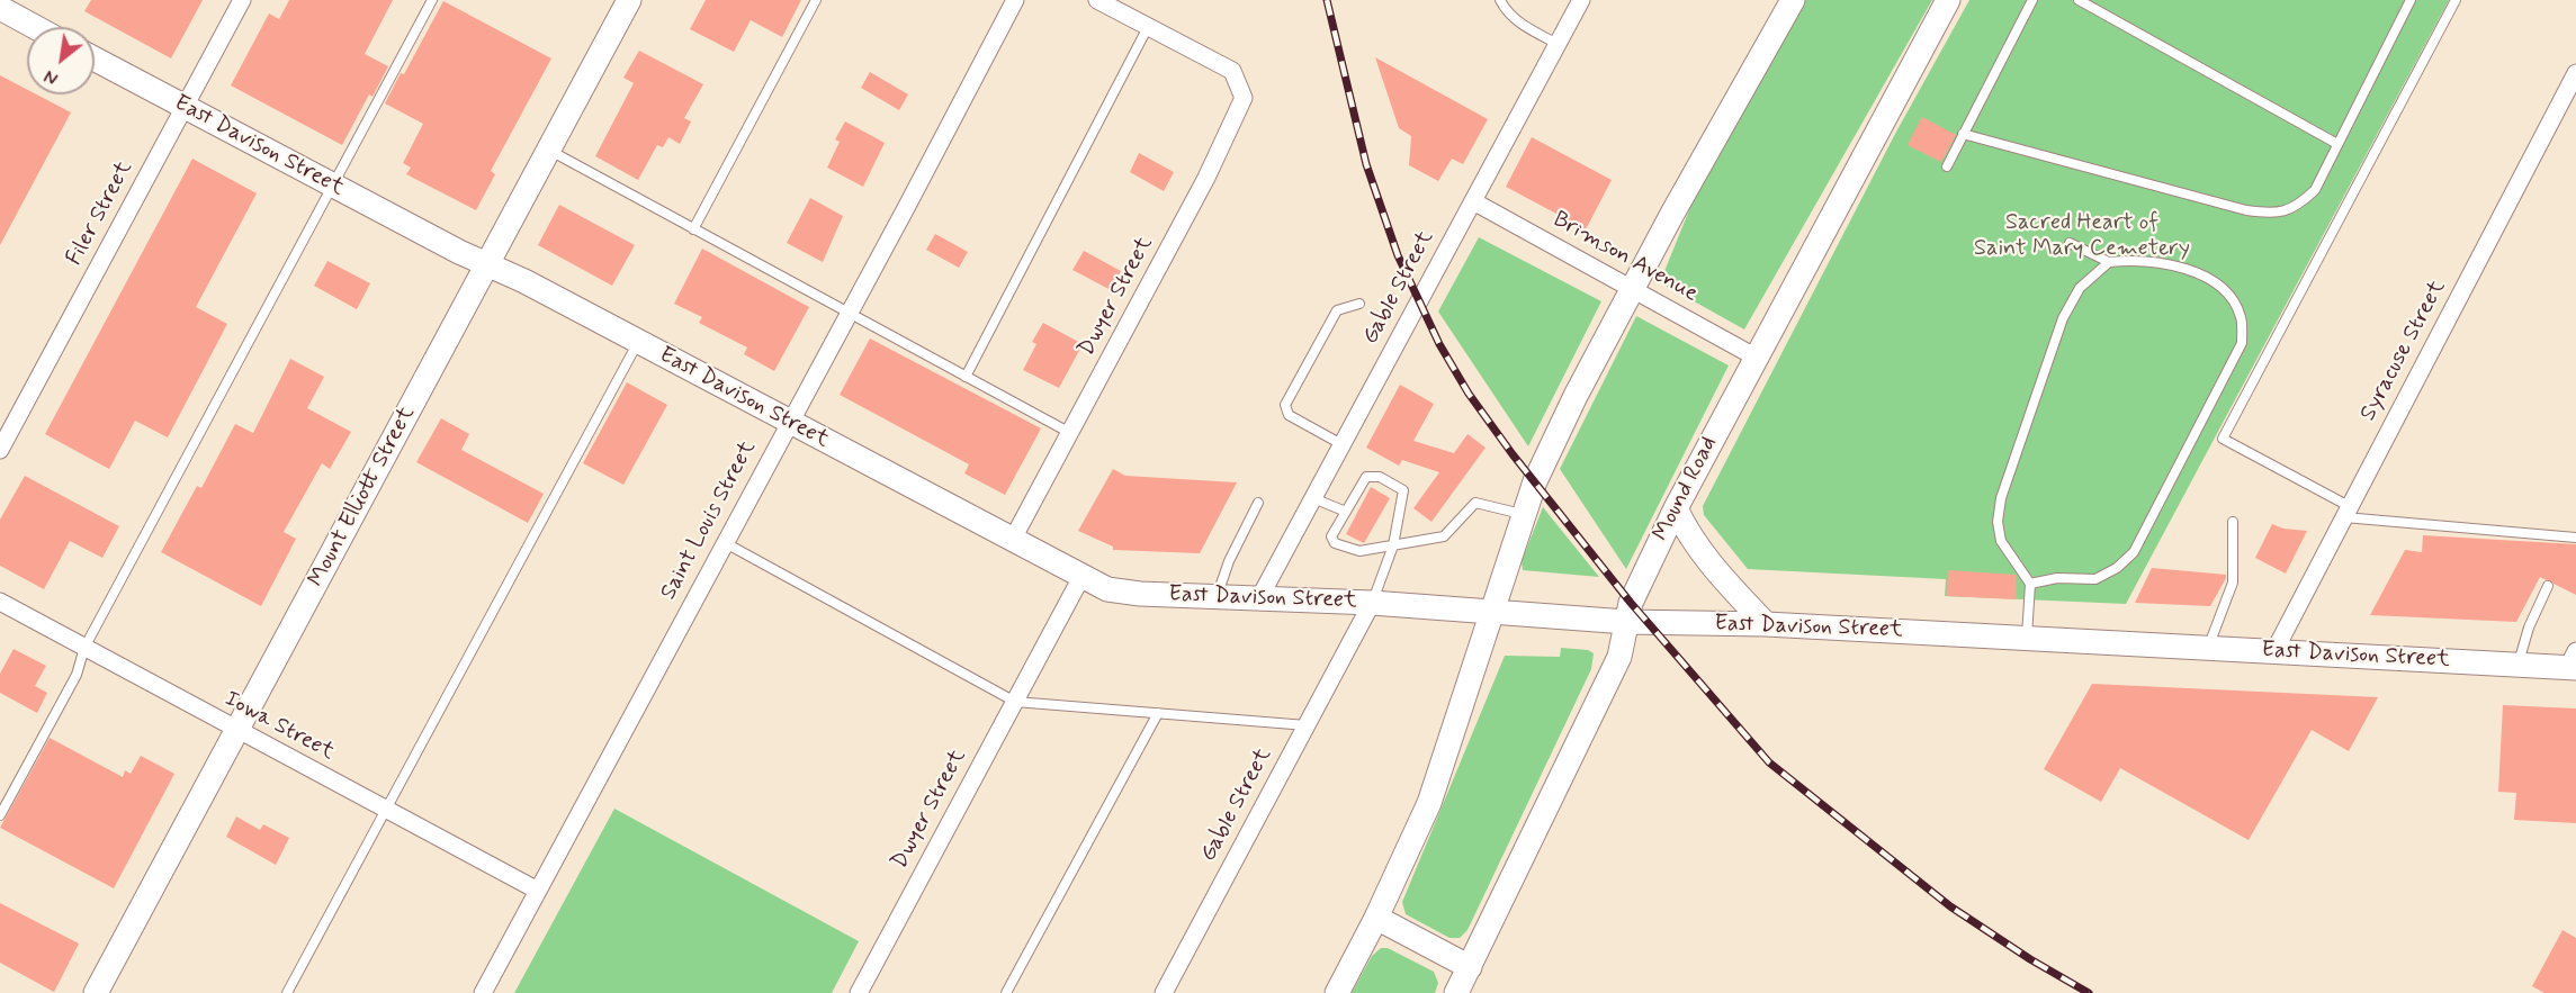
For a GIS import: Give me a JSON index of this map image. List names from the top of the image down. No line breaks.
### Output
{"streets":{"main road":["East Davison Street","Mound Road","Mount Elliott Street"],"street":["Filer Street","Brimson Avenue","Gable Street","Dwyer Street","Syracuse Street","Saint Louis Street","Iowa Street"]},"crossings":[["East Davison Street","Filer Street"],["East Davison Street","Gable Street"],["East Davison Street","Dwyer Street"],["East Davison Street","Syracuse Street"],["East Davison Street","Mound Road"],["East Davison Street","Mount Elliott Street"],["East Davison Street","Saint Louis Street"],["Brimson Avenue","Gable Street"],["Brimson Avenue","Mound Road"],["Mount Elliott Street","Iowa Street"],["Saint Louis Street","Iowa Street"]],"parks":["Sacred Heart of Saint Mary Cemetery"],"north":"bottom left"}
